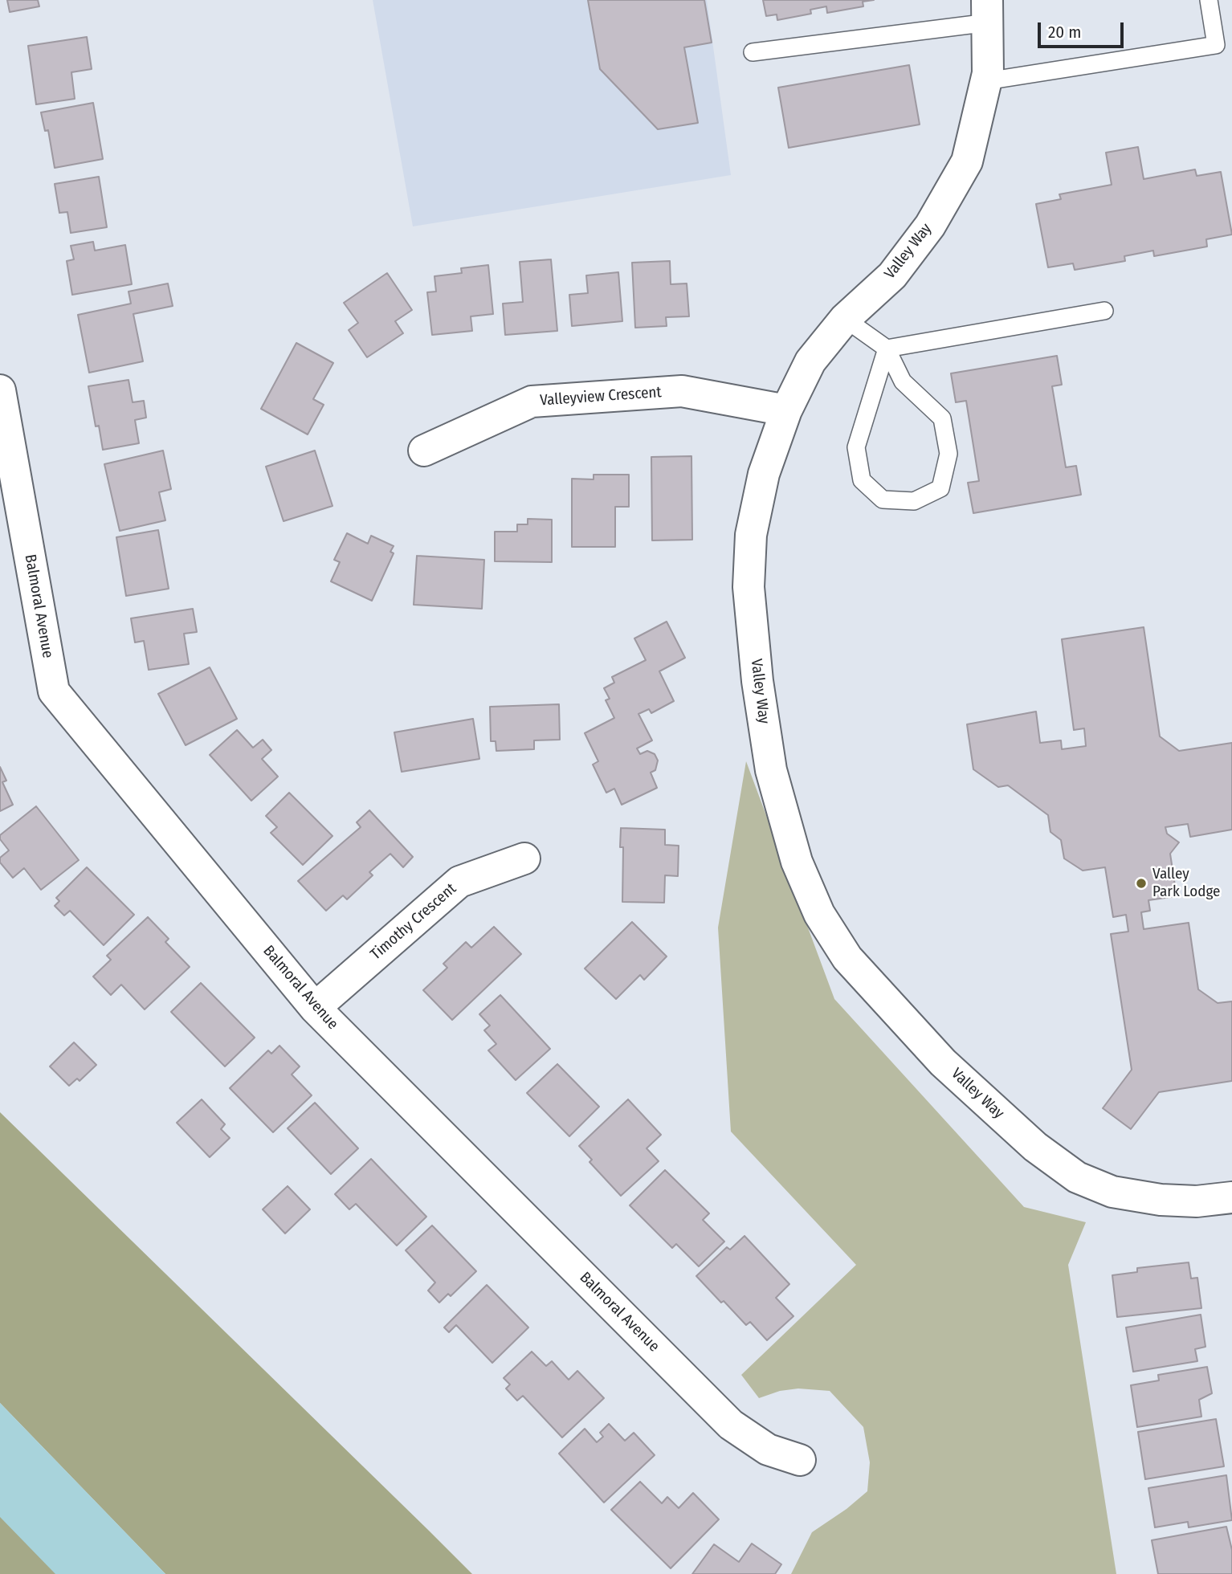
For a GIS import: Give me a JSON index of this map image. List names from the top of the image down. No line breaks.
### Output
{"streets":{"street":["Valley Way","Valleyview Crescent","Balmoral Avenue","Timothy Crescent"]},"crossings":[["Valley Way","Valleyview Crescent"],["Balmoral Avenue","Timothy Crescent"]],"places":["Valley Park Lodge"],"scale_bar":"20 m"}
